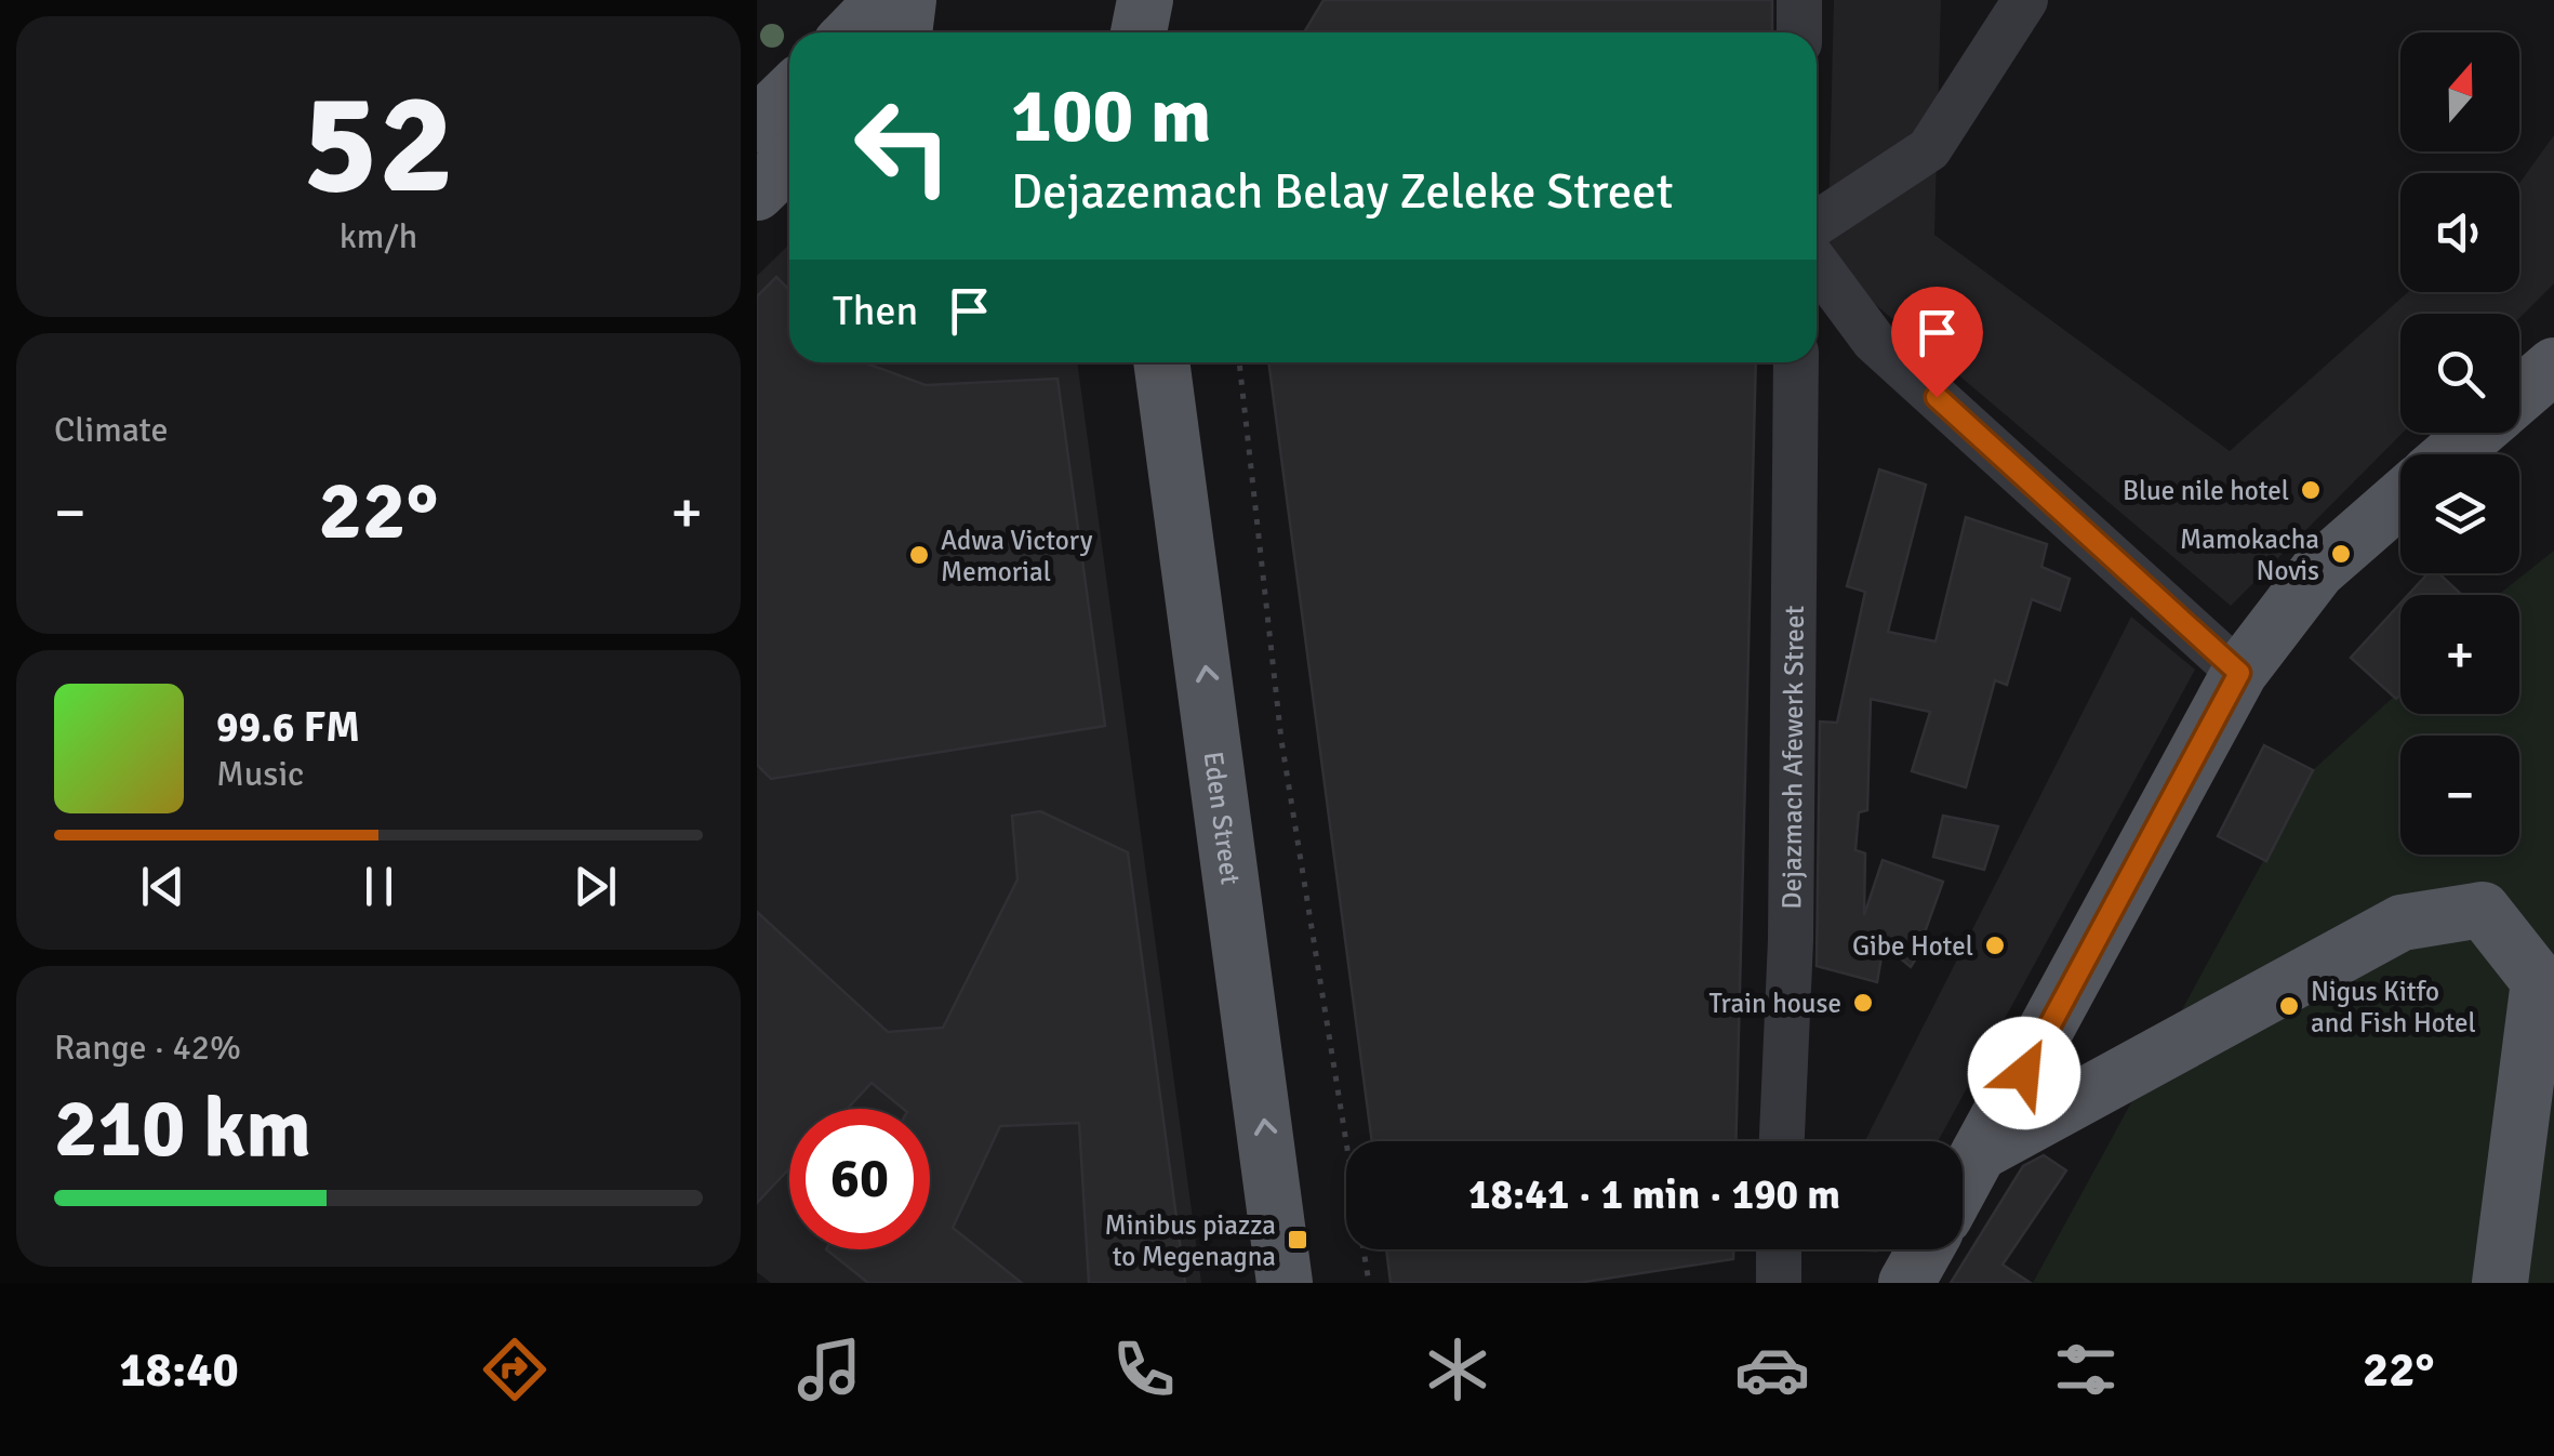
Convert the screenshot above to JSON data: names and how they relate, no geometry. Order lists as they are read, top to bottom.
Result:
{
  "streets": {
    "main road": ["Eden Street"],
    "street": ["Dejazmach Afewerk Street"]
  },
  "one_way": ["Eden Street"],
  "places": {
    "other": [
      "Blue nile hotel",
      "Mamokacha Novis",
      "Adwa Victory Memorial",
      "Gibe Hotel",
      "Train house",
      "Nigus Kitfo and Fish Hotel"
    ],
    "transit": ["Minibus piazza to Megenagna"]
  },
  "north": "top",
  "page": {
    "tile": [
      ["52", "km/h"],
      "Climate",
      ["Range · 42%", "210 km"]
    ],
    "map_buttons": ["+", "−"],
    "turn": ["100 m", "Dejazemach Belay Zeleke Street"],
    "then": "Then",
    "heat": ["−", "22°", "+"],
    "song": ["99.6 FM", "Music"],
    "limit": "60",
    "trip": "18:41 · 1 min · 190 m",
    "tabs": ["18:40", "22°"]
  }
}
